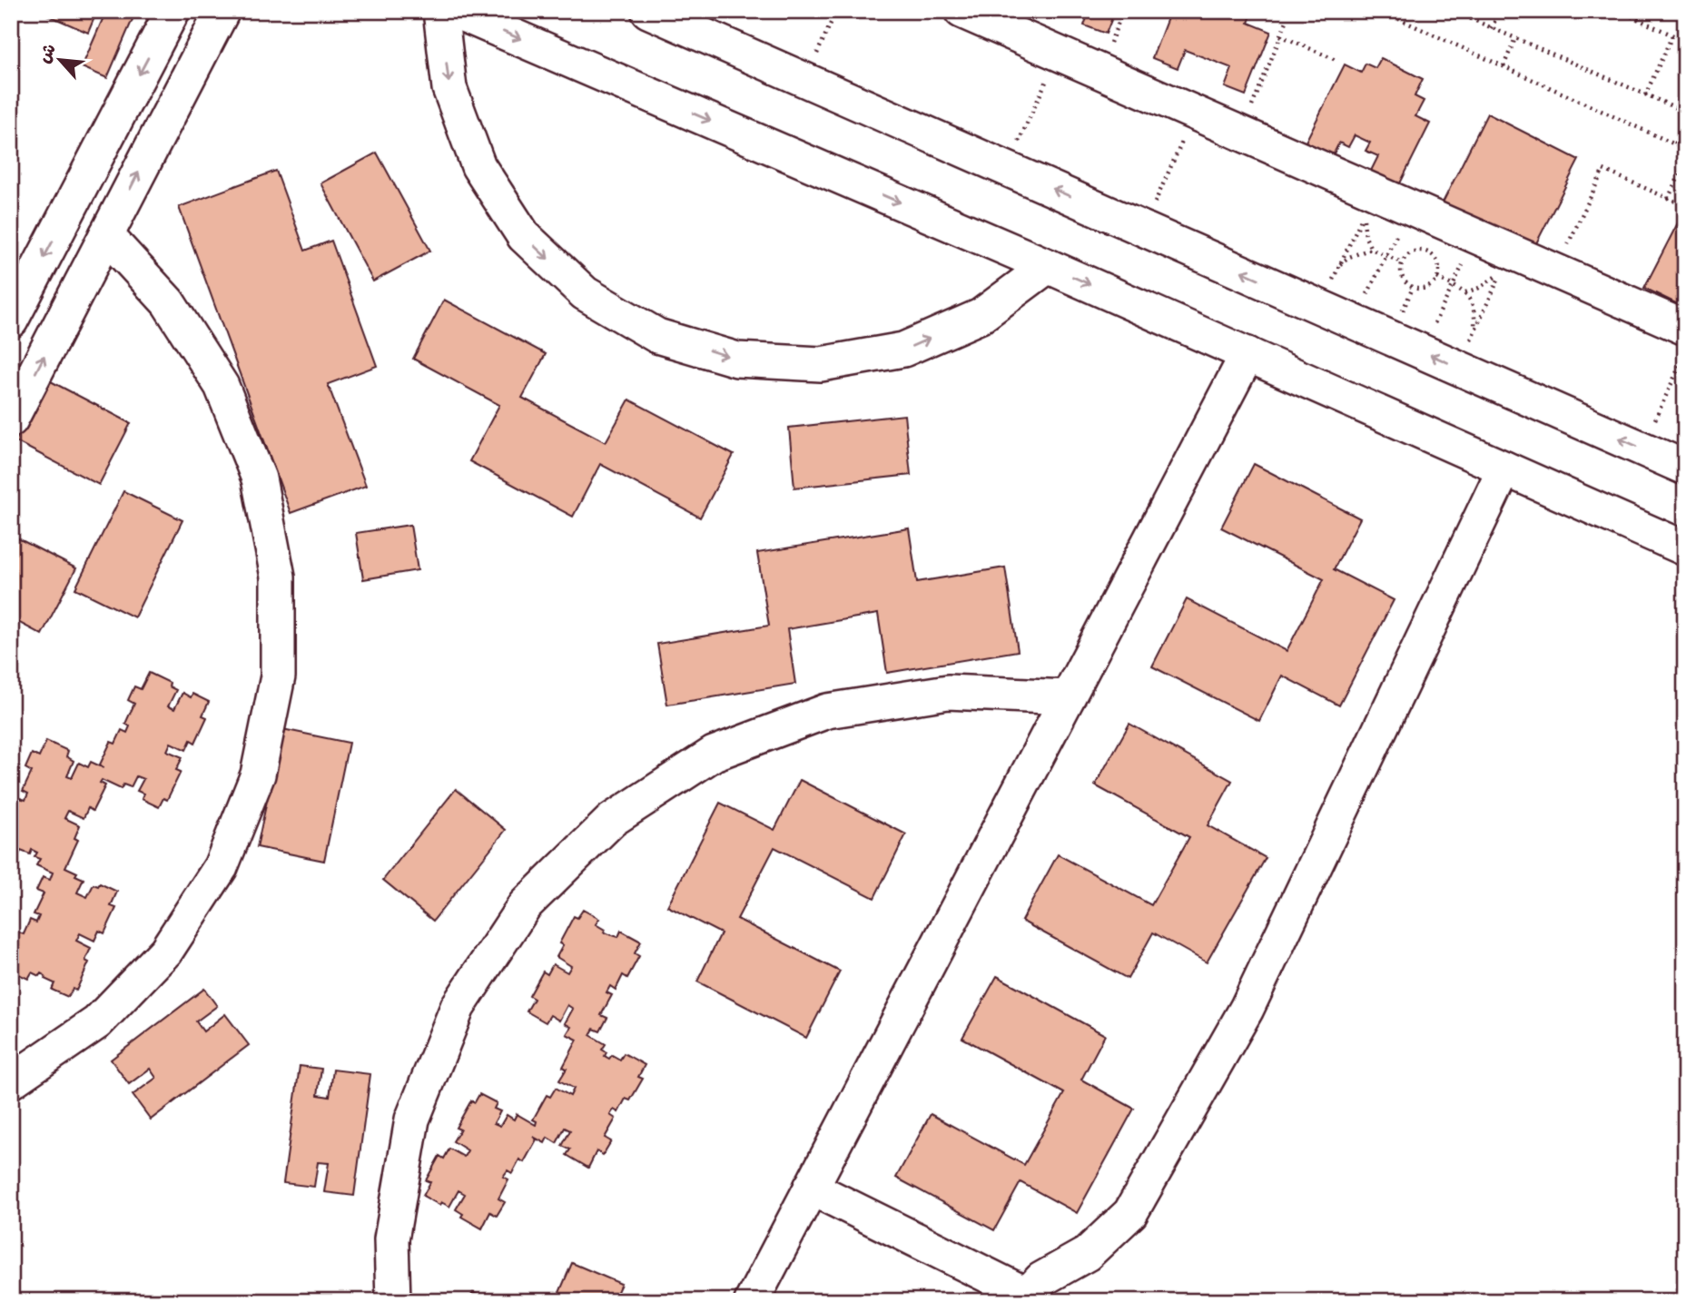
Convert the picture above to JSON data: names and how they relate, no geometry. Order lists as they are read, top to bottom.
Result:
{
  "north": "top left"
}
